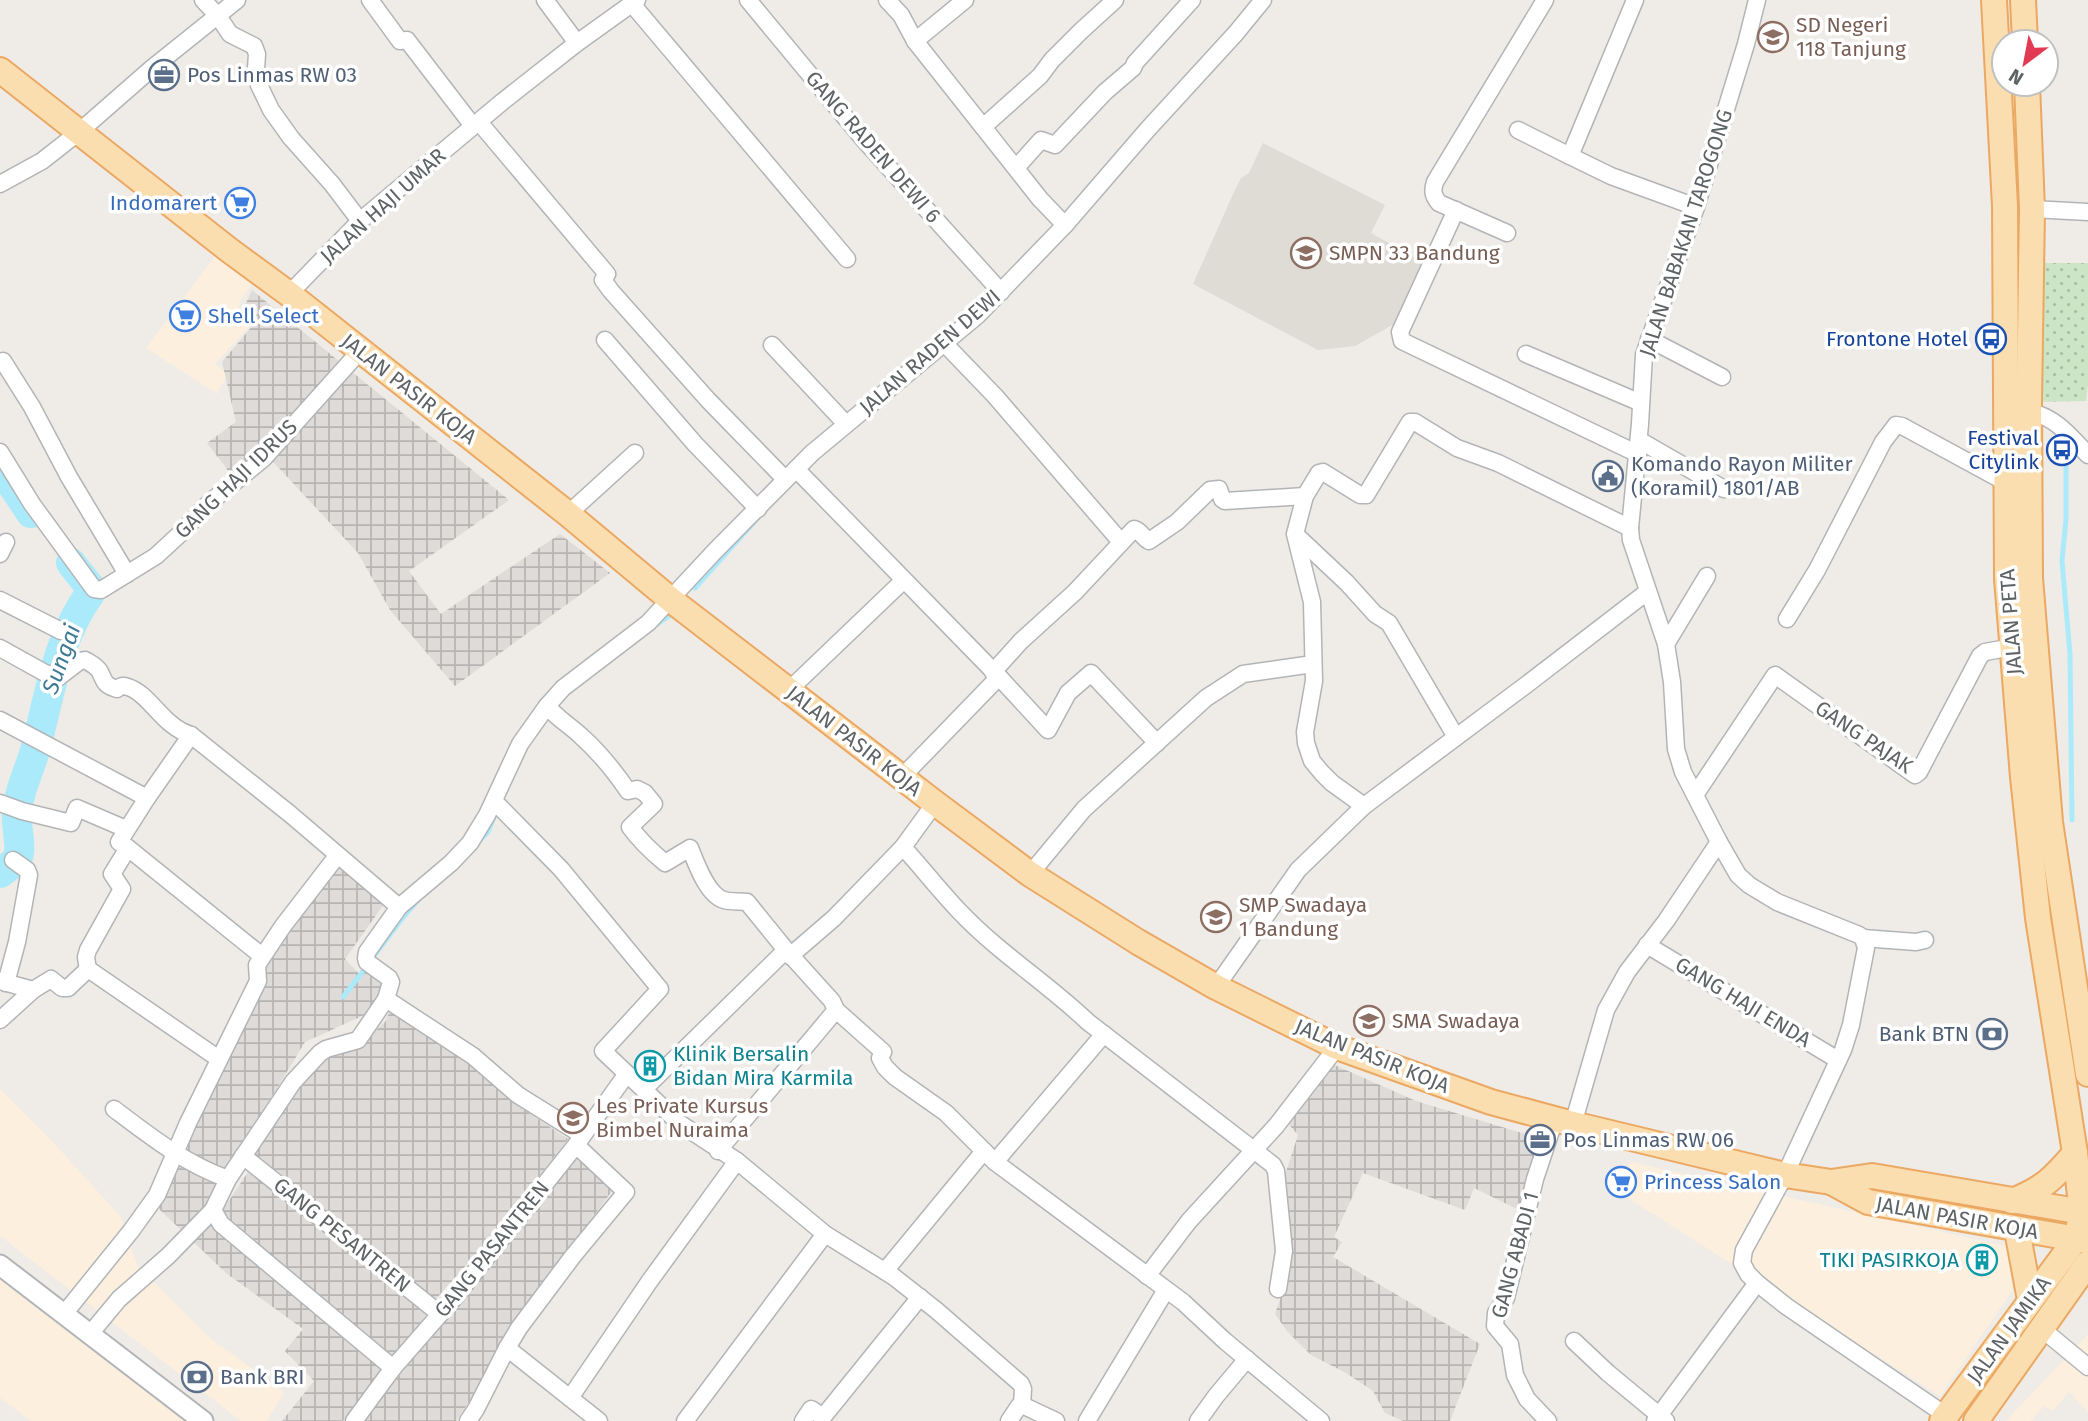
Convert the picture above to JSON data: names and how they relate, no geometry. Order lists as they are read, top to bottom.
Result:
{
  "streets": {
    "main road": ["JALAN PASIR KOJA", "JALAN PETA", "JALAN JAMIKA"],
    "street": [
      "GANG RADEN DEWI 6",
      "JALAN HAJI UMAR",
      "JALAN BABAKAN TAROGONG",
      "JALAN RADEN DEWI",
      "GANG HAJI IDRUS",
      "GANG PAJAK",
      "GANG HAJI ENDA",
      "GANG PESANTREN",
      "GANG PASANTREN",
      "GANG ABADI 1"
    ]
  },
  "crossings": [
    ["GANG RADEN DEWI 6", "JALAN RADEN DEWI"],
    ["JALAN HAJI UMAR", "JALAN PASIR KOJA"],
    ["JALAN BABAKAN TAROGONG", "GANG PAJAK"],
    ["JALAN RADEN DEWI", "JALAN PASIR KOJA"],
    ["JALAN PASIR KOJA", "GANG HAJI IDRUS"],
    ["JALAN PASIR KOJA", "JALAN PETA"],
    ["JALAN PASIR KOJA", "GANG ABADI 1"],
    ["JALAN PASIR KOJA", "JALAN JAMIKA"],
    ["JALAN PETA", "GANG PAJAK"],
    ["JALAN PETA", "JALAN JAMIKA"],
    ["GANG PESANTREN", "GANG PASANTREN"]
  ],
  "water": ["Sungai"],
  "places": {
    "school or university": [
      "SD Negeri 118 Tanjung",
      "SMPN 33 Bandung",
      "SMP Swadaya 1 Bandung",
      "SMA Swadaya",
      "Les Private Kursus Bimbel Nuraima"
    ],
    "office": ["Pos Linmas RW 03", "Pos Linmas RW 06"],
    "supermarket": ["Indomarert", "Shell Select", "Princess Salon"],
    "bus stop": ["Frontone Hotel", "Festival Citylink"],
    "public building": ["Komando Rayon Militer (Koramil) 1801/AB"],
    "bank": ["Bank BTN", "Bank BRI"],
    "building": ["Klinik Bersalin Bidan Mira Karmila", "TIKI PASIRKOJA"]
  },
  "north": "bottom left"
}
